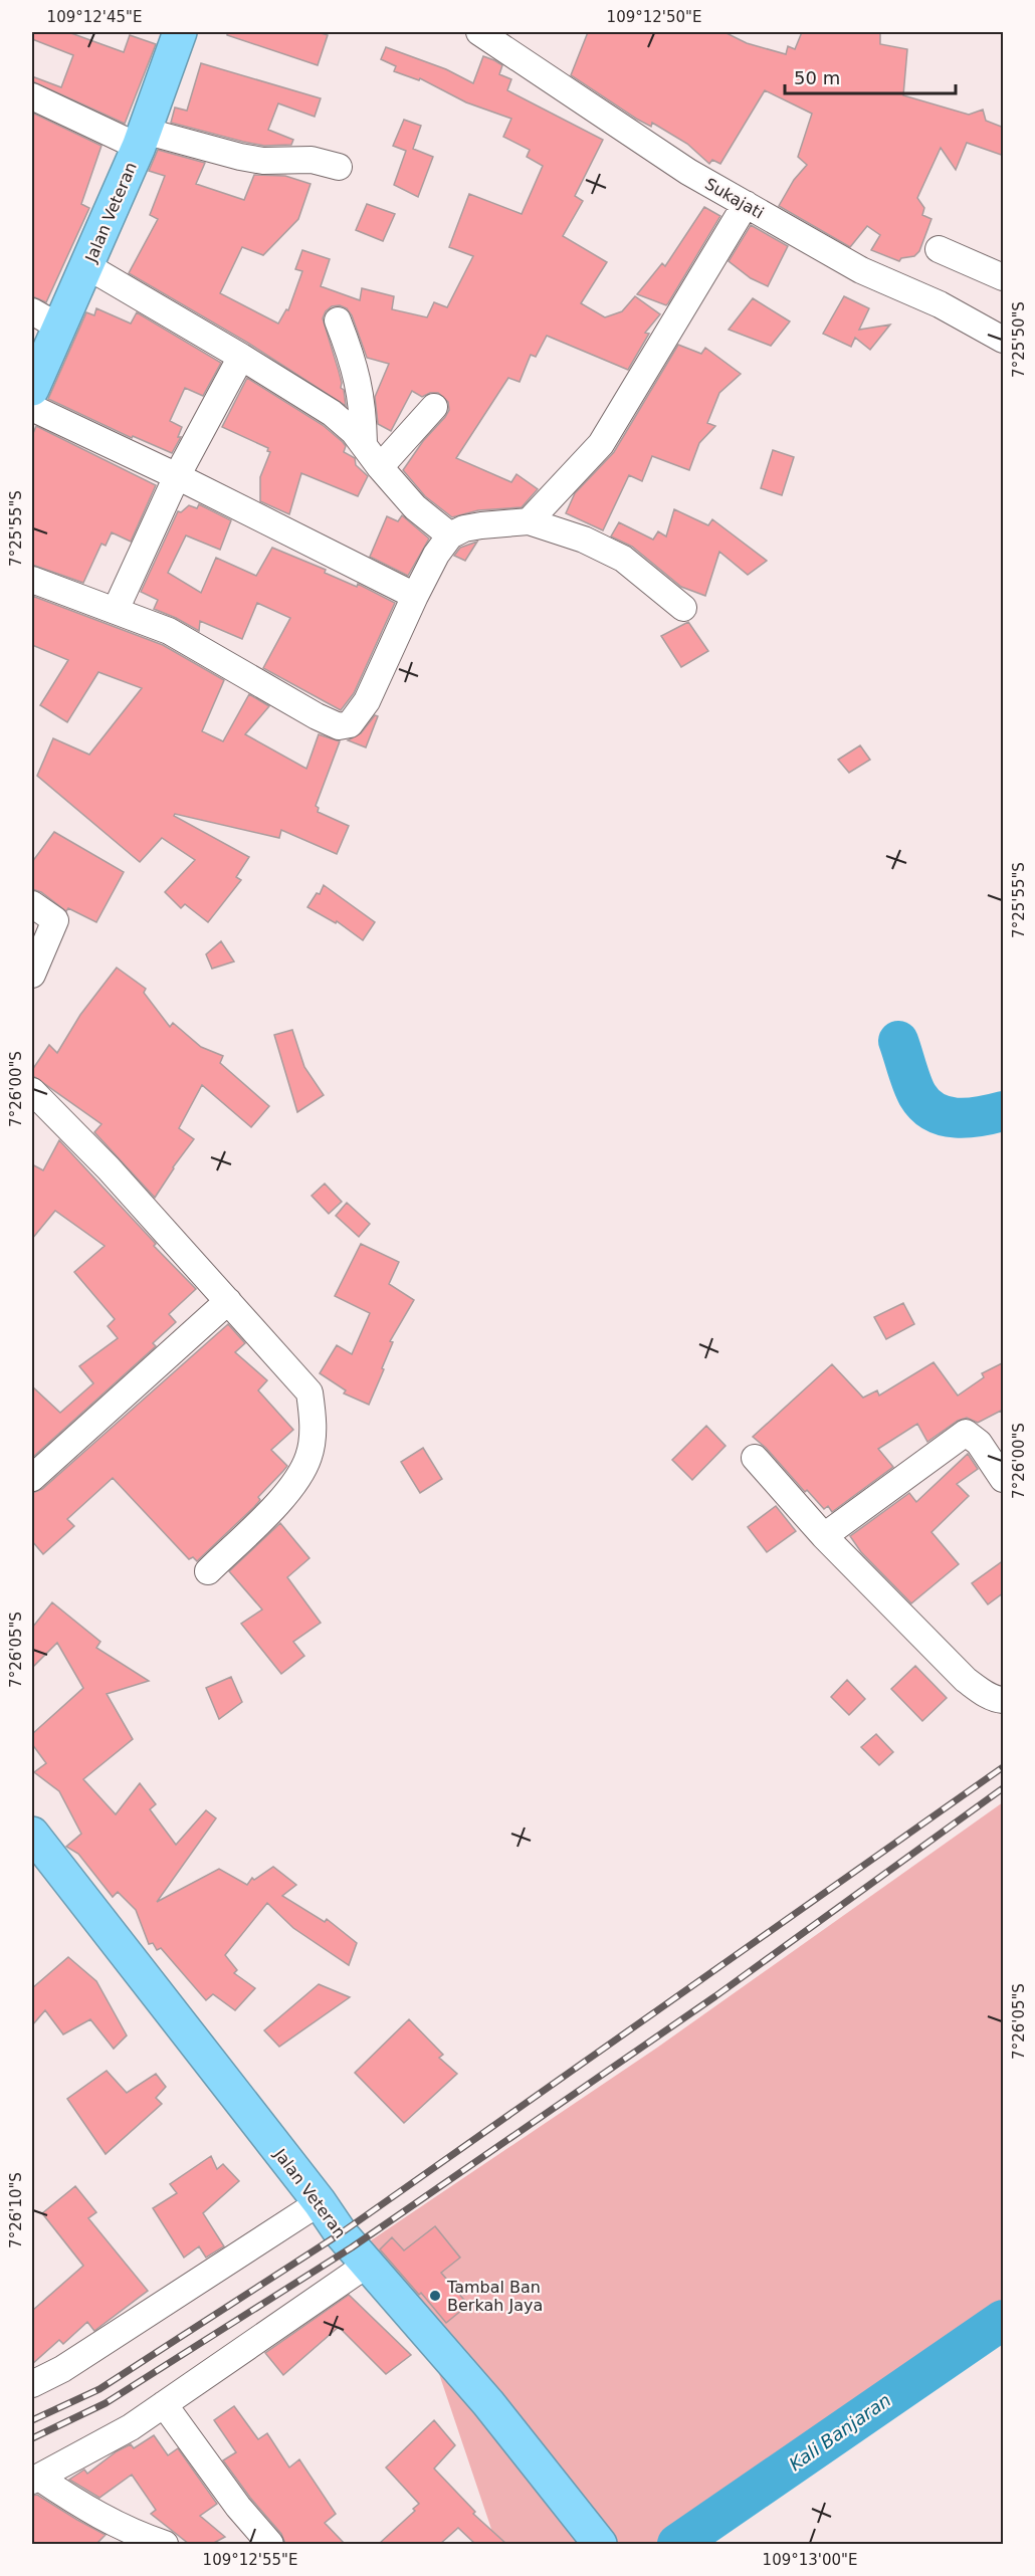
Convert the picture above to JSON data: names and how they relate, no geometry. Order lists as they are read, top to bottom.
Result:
{
  "streets": {
    "highway": ["Jalan Veteran"],
    "street": ["Sukajati"]
  },
  "water": ["Kali Banjaran"],
  "places": ["Tambal Ban Berkah Jaya"],
  "scale_bar": "50 m",
  "coordinates": [
    "109°12'45\"E",
    "109°12'50\"E",
    "7°25'50\"S",
    "7°25'55\"S",
    "7°26'00\"S",
    "7°26'05\"S",
    "7°26'10\"S",
    "109°12'55\"E",
    "109°13'00\"E"
  ]
}
